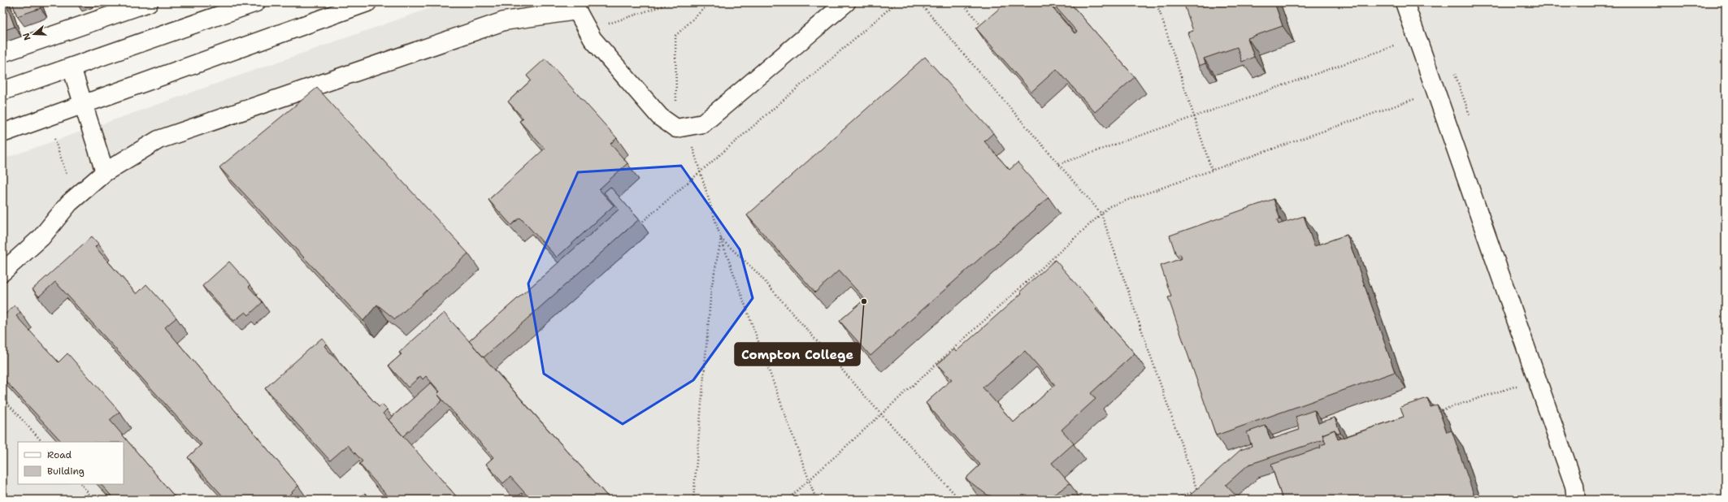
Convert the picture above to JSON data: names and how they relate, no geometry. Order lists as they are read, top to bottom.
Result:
{
  "places": ["Compton College"],
  "legend": ["Road", "Building"],
  "north": "left"
}
